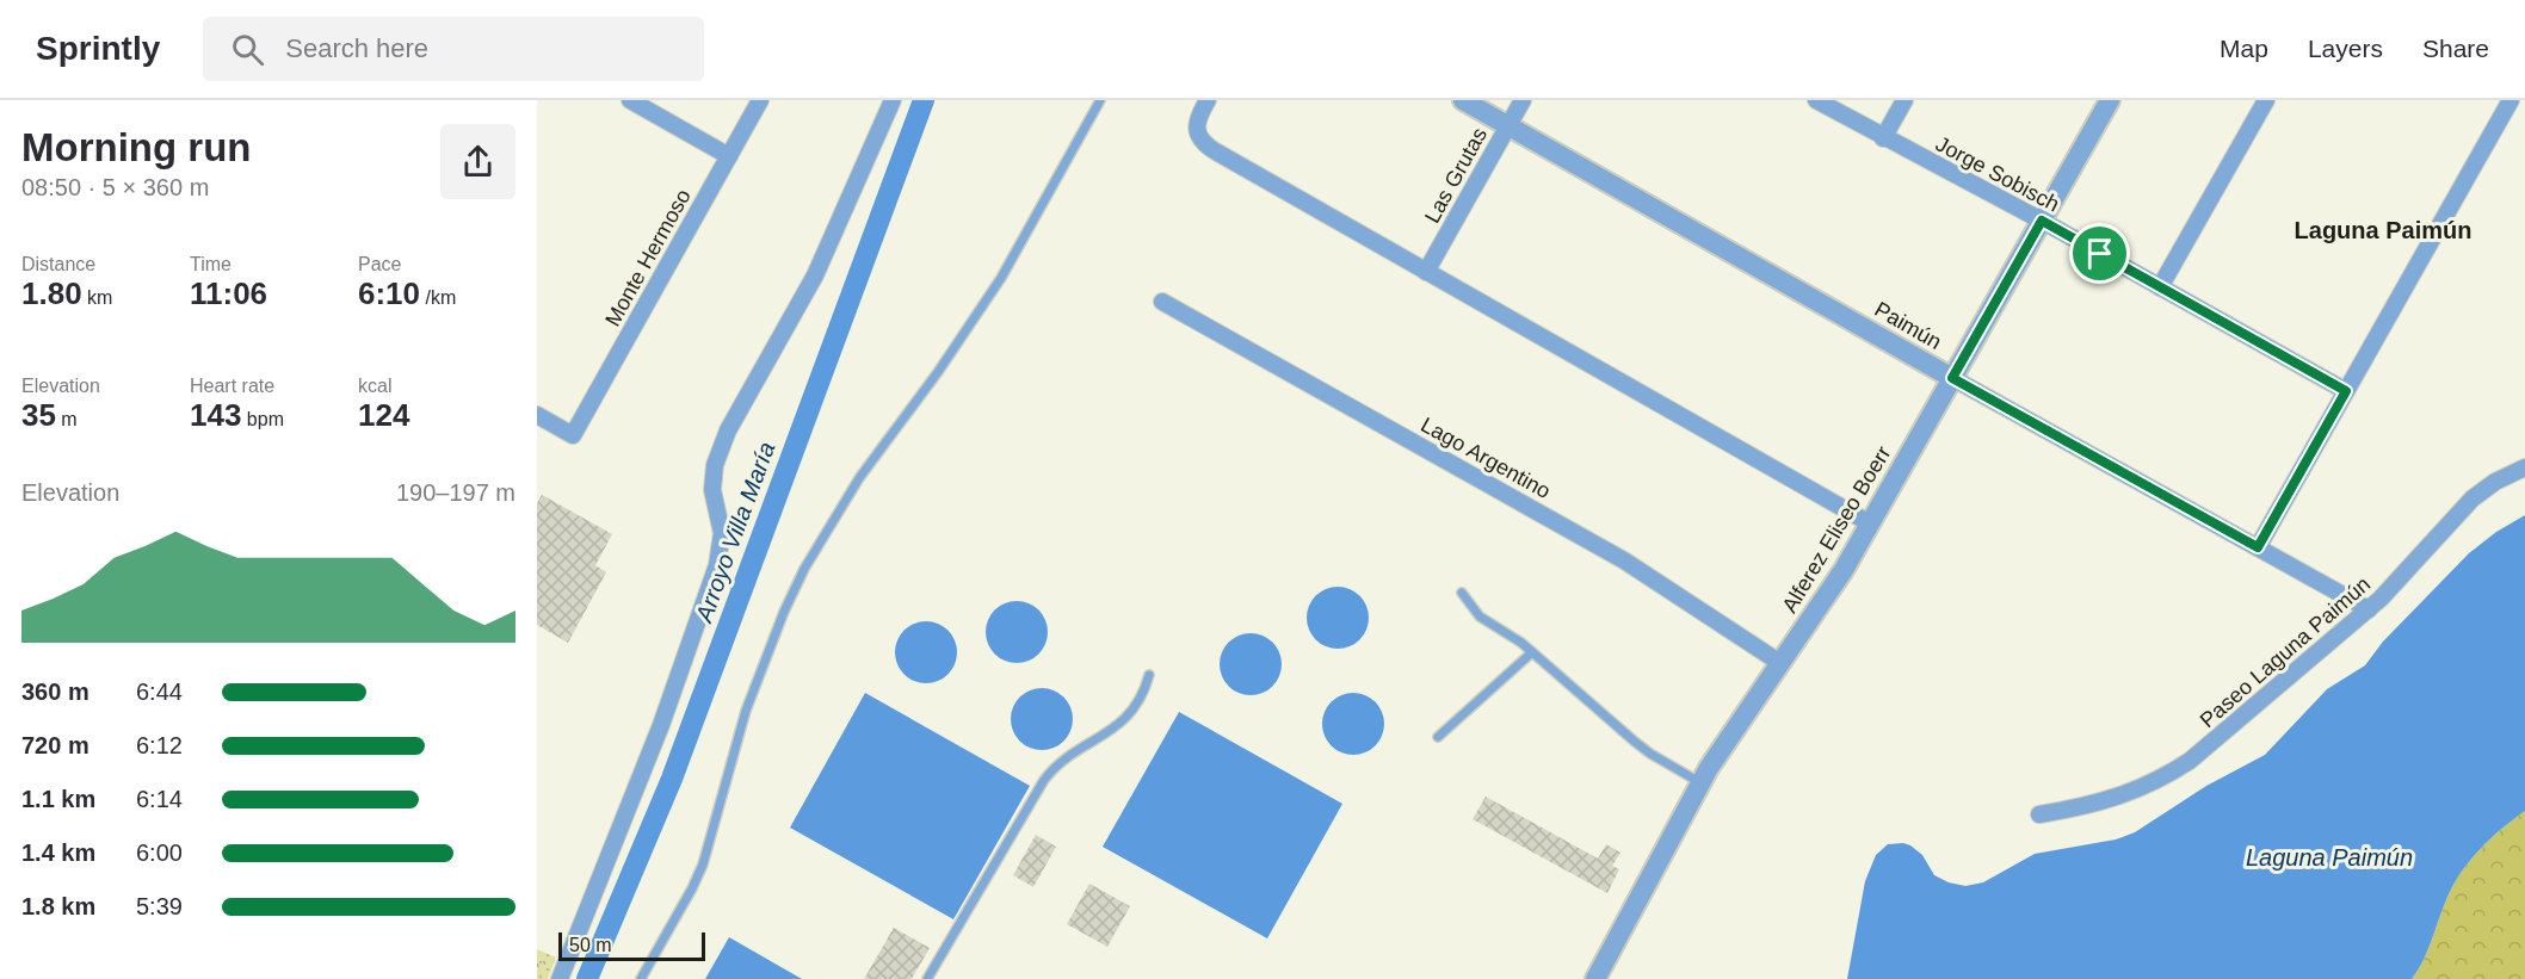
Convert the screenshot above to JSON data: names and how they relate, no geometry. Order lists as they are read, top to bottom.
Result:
{
  "streets": {
    "street": [
      "Jorge Sobisch",
      "Las Grutas",
      "Monte Hermoso",
      "Paimún",
      "Lago Argentino",
      "Alferez Eliseo Boerr",
      "Paseo Laguna Paimún"
    ]
  },
  "crossings": [
    ["Jorge Sobisch", "Alferez Eliseo Boerr"],
    ["Las Grutas", "Paimún"],
    ["Paimún", "Alferez Eliseo Boerr"],
    ["Paimún", "Paseo Laguna Paimún"],
    ["Lago Argentino", "Alferez Eliseo Boerr"]
  ],
  "districts": ["Laguna Paimún"],
  "water": ["Arroyo Villa María", "Laguna Paimún"],
  "scale_bar": "50 m",
  "page": {
    "header": "Sprintly",
    "search": "Search here",
    "nav": ["Map", "Layers", "Share"],
    "heading": ["Morning run", "08:50 · 5 × 360 m"],
    "stats": [
      ["Distance", "1.80 km"],
      ["Time", "11:06"],
      ["Pace", "6:10 /km"],
      ["Elevation", "35 m"],
      ["Heart rate", "143 bpm"],
      ["kcal", "124"]
    ],
    "chart": ["Elevation", "190–197 m"],
    "list": [
      {
        "name": "360 m",
        "note": "6:44"
      },
      {
        "name": "720 m",
        "note": "6:12"
      },
      {
        "name": "1.1 km",
        "note": "6:14"
      },
      {
        "name": "1.4 km",
        "note": "6:00"
      },
      {
        "name": "1.8 km",
        "note": "5:39"
      }
    ],
    "scale": "50 m"
  }
}
